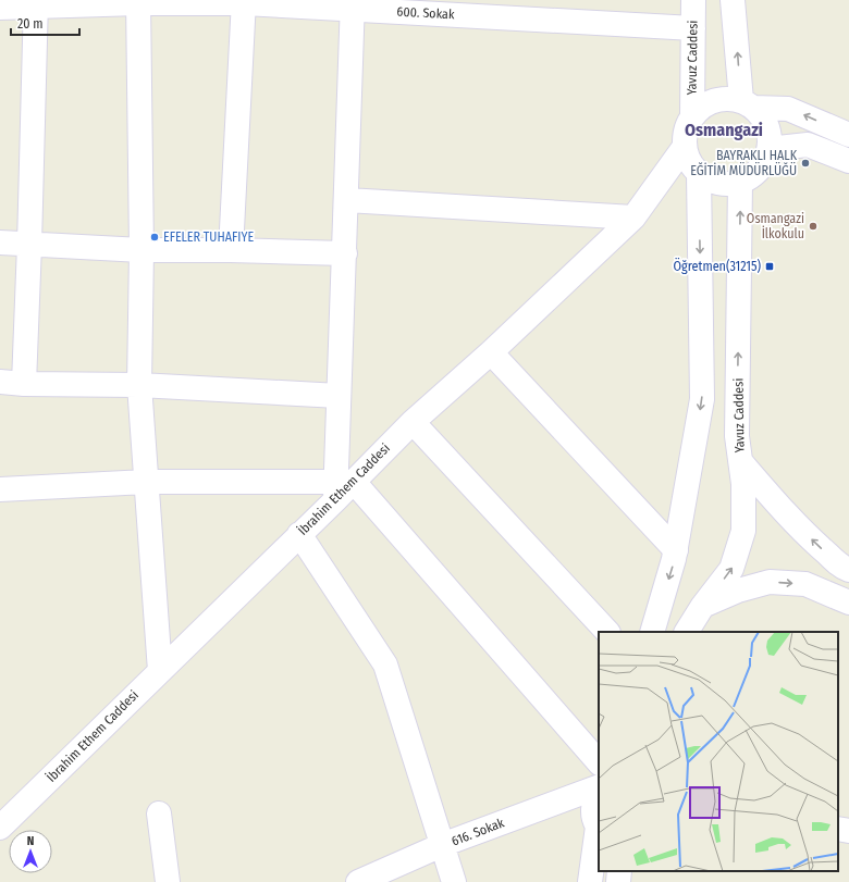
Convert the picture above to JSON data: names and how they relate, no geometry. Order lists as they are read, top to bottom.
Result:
{
  "streets": {
    "street": [
      "600. Sokak",
      "Yavuz Caddesi",
      "İbrahim Ethem Caddesi",
      "616. Sokak"
    ]
  },
  "crossings": [
    ["600. Sokak", "Yavuz Caddesi"],
    ["Yavuz Caddesi", "İbrahim Ethem Caddesi"]
  ],
  "districts": ["Osmangazi"],
  "places": {
    "other": ["BAYRAKLI HALK EĞİTİM MÜDÜRLÜĞÜ", "Osmangazi İlkokulu", "EFELER TUHAFIYE"],
    "transit": ["Öğretmen(31215)"]
  },
  "scale_bar": "20 m",
  "north": "top"
}
